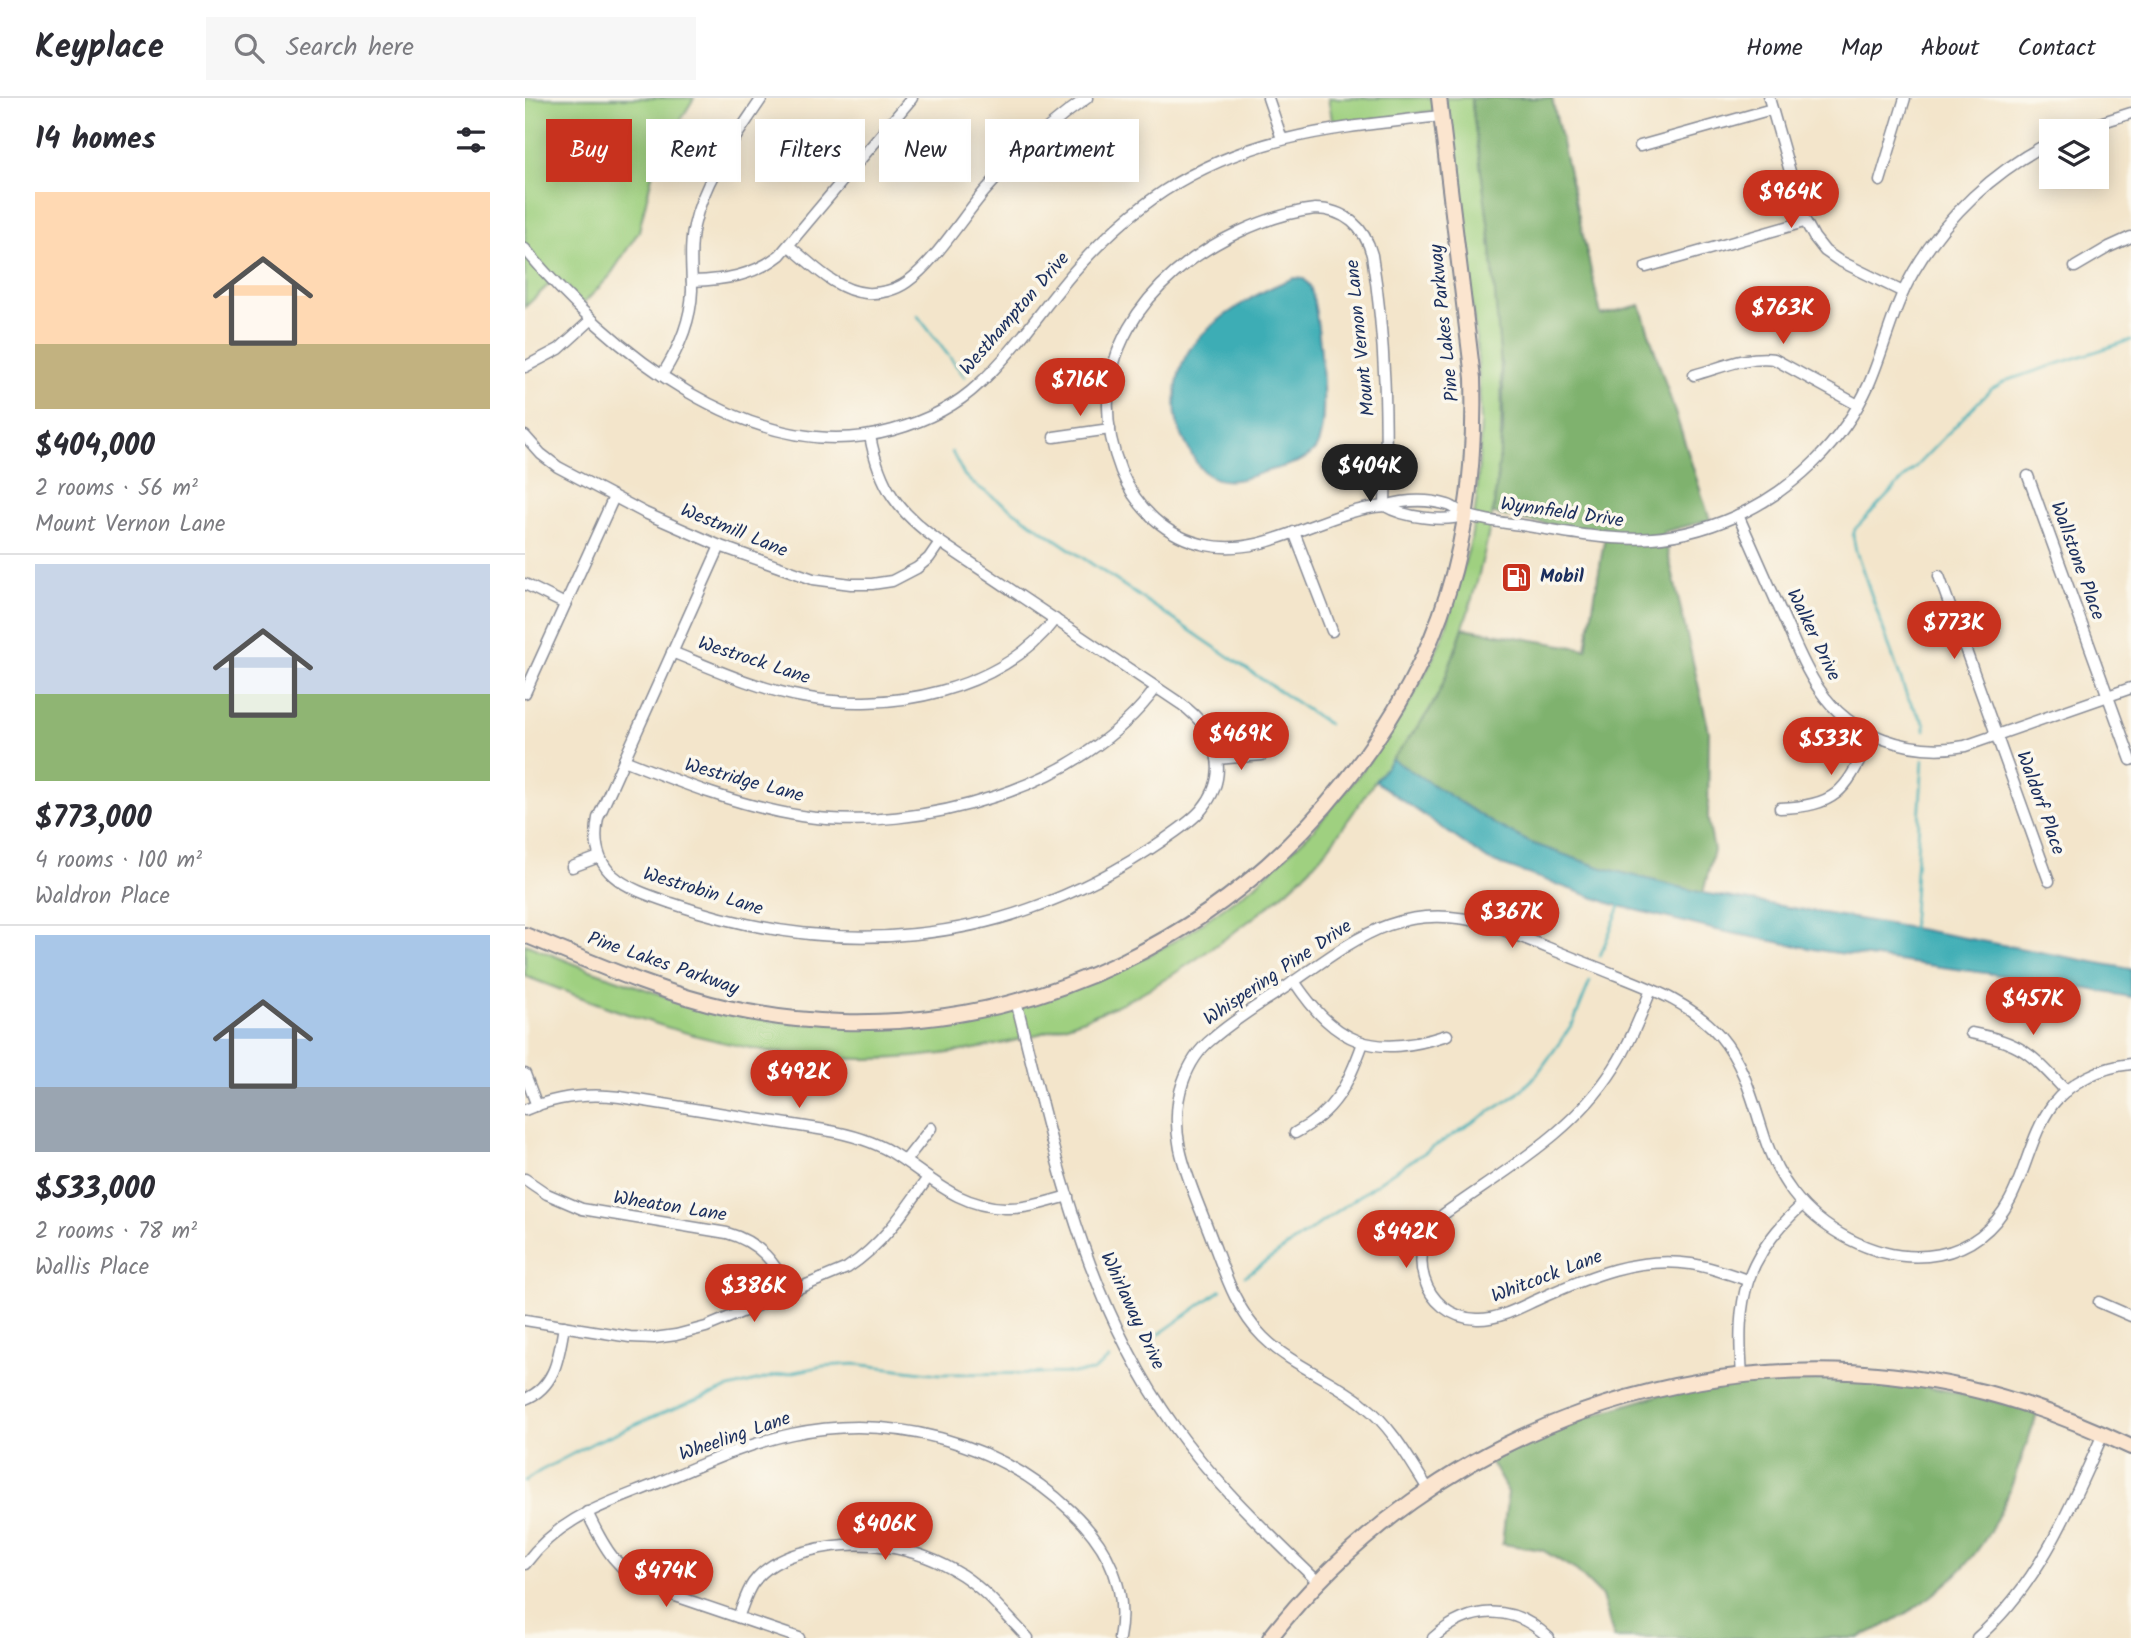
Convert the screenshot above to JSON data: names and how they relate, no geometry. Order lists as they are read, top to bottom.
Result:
{
  "streets": {
    "street": [
      "Westhampton Drive",
      "Pine Lakes Parkway",
      "Mount Vernon Lane",
      "Wynnfield Drive",
      "Westmill Lane",
      "Wallstone Place",
      "Walker Drive",
      "Westrock Lane",
      "Westridge Lane",
      "Waldorf Place",
      "Westrobin Lane",
      "Whispering Pine Drive",
      "Wheaton Lane",
      "Whitcock Lane",
      "Whirlaway Drive",
      "Wheeling Lane"
    ]
  },
  "crossings": [
    ["Westhampton Drive", "Pine Lakes Parkway"],
    ["Pine Lakes Parkway", "Mount Vernon Lane"],
    ["Pine Lakes Parkway", "Wynnfield Drive"],
    ["Pine Lakes Parkway", "Whirlaway Drive"],
    ["Mount Vernon Lane", "Wynnfield Drive"],
    ["Wynnfield Drive", "Walker Drive"],
    ["Wallstone Place", "Walker Drive"],
    ["Walker Drive", "Waldorf Place"],
    ["Whispering Pine Drive", "Whitcock Lane"]
  ],
  "places": {
    "fuel station": ["Mobil"]
  },
  "page": {
    "header": "Keyplace",
    "search": "Search here",
    "nav": [
      "Home",
      "Map",
      "About",
      "Contact"
    ],
    "heading": "14 homes",
    "chip": [
      "Buy",
      "Rent",
      "Filters",
      "New",
      "Apartment"
    ],
    "price": [
      "$964K",
      "$763K",
      "$716K",
      "$404K",
      "$773K",
      "$469K",
      "$533K",
      "$367K",
      "$457K",
      "$492K",
      "$442K",
      "$386K",
      "$406K",
      "$474K"
    ],
    "list": [
      {
        "name": "$404,000",
        "note": "2 rooms · 56 m² · Mount Vernon Lane"
      },
      {
        "name": "$773,000",
        "note": "4 rooms · 100 m² · Waldron Place"
      },
      {
        "name": "$533,000",
        "note": "2 rooms · 78 m² · Wallis Place"
      }
    ]
  }
}
